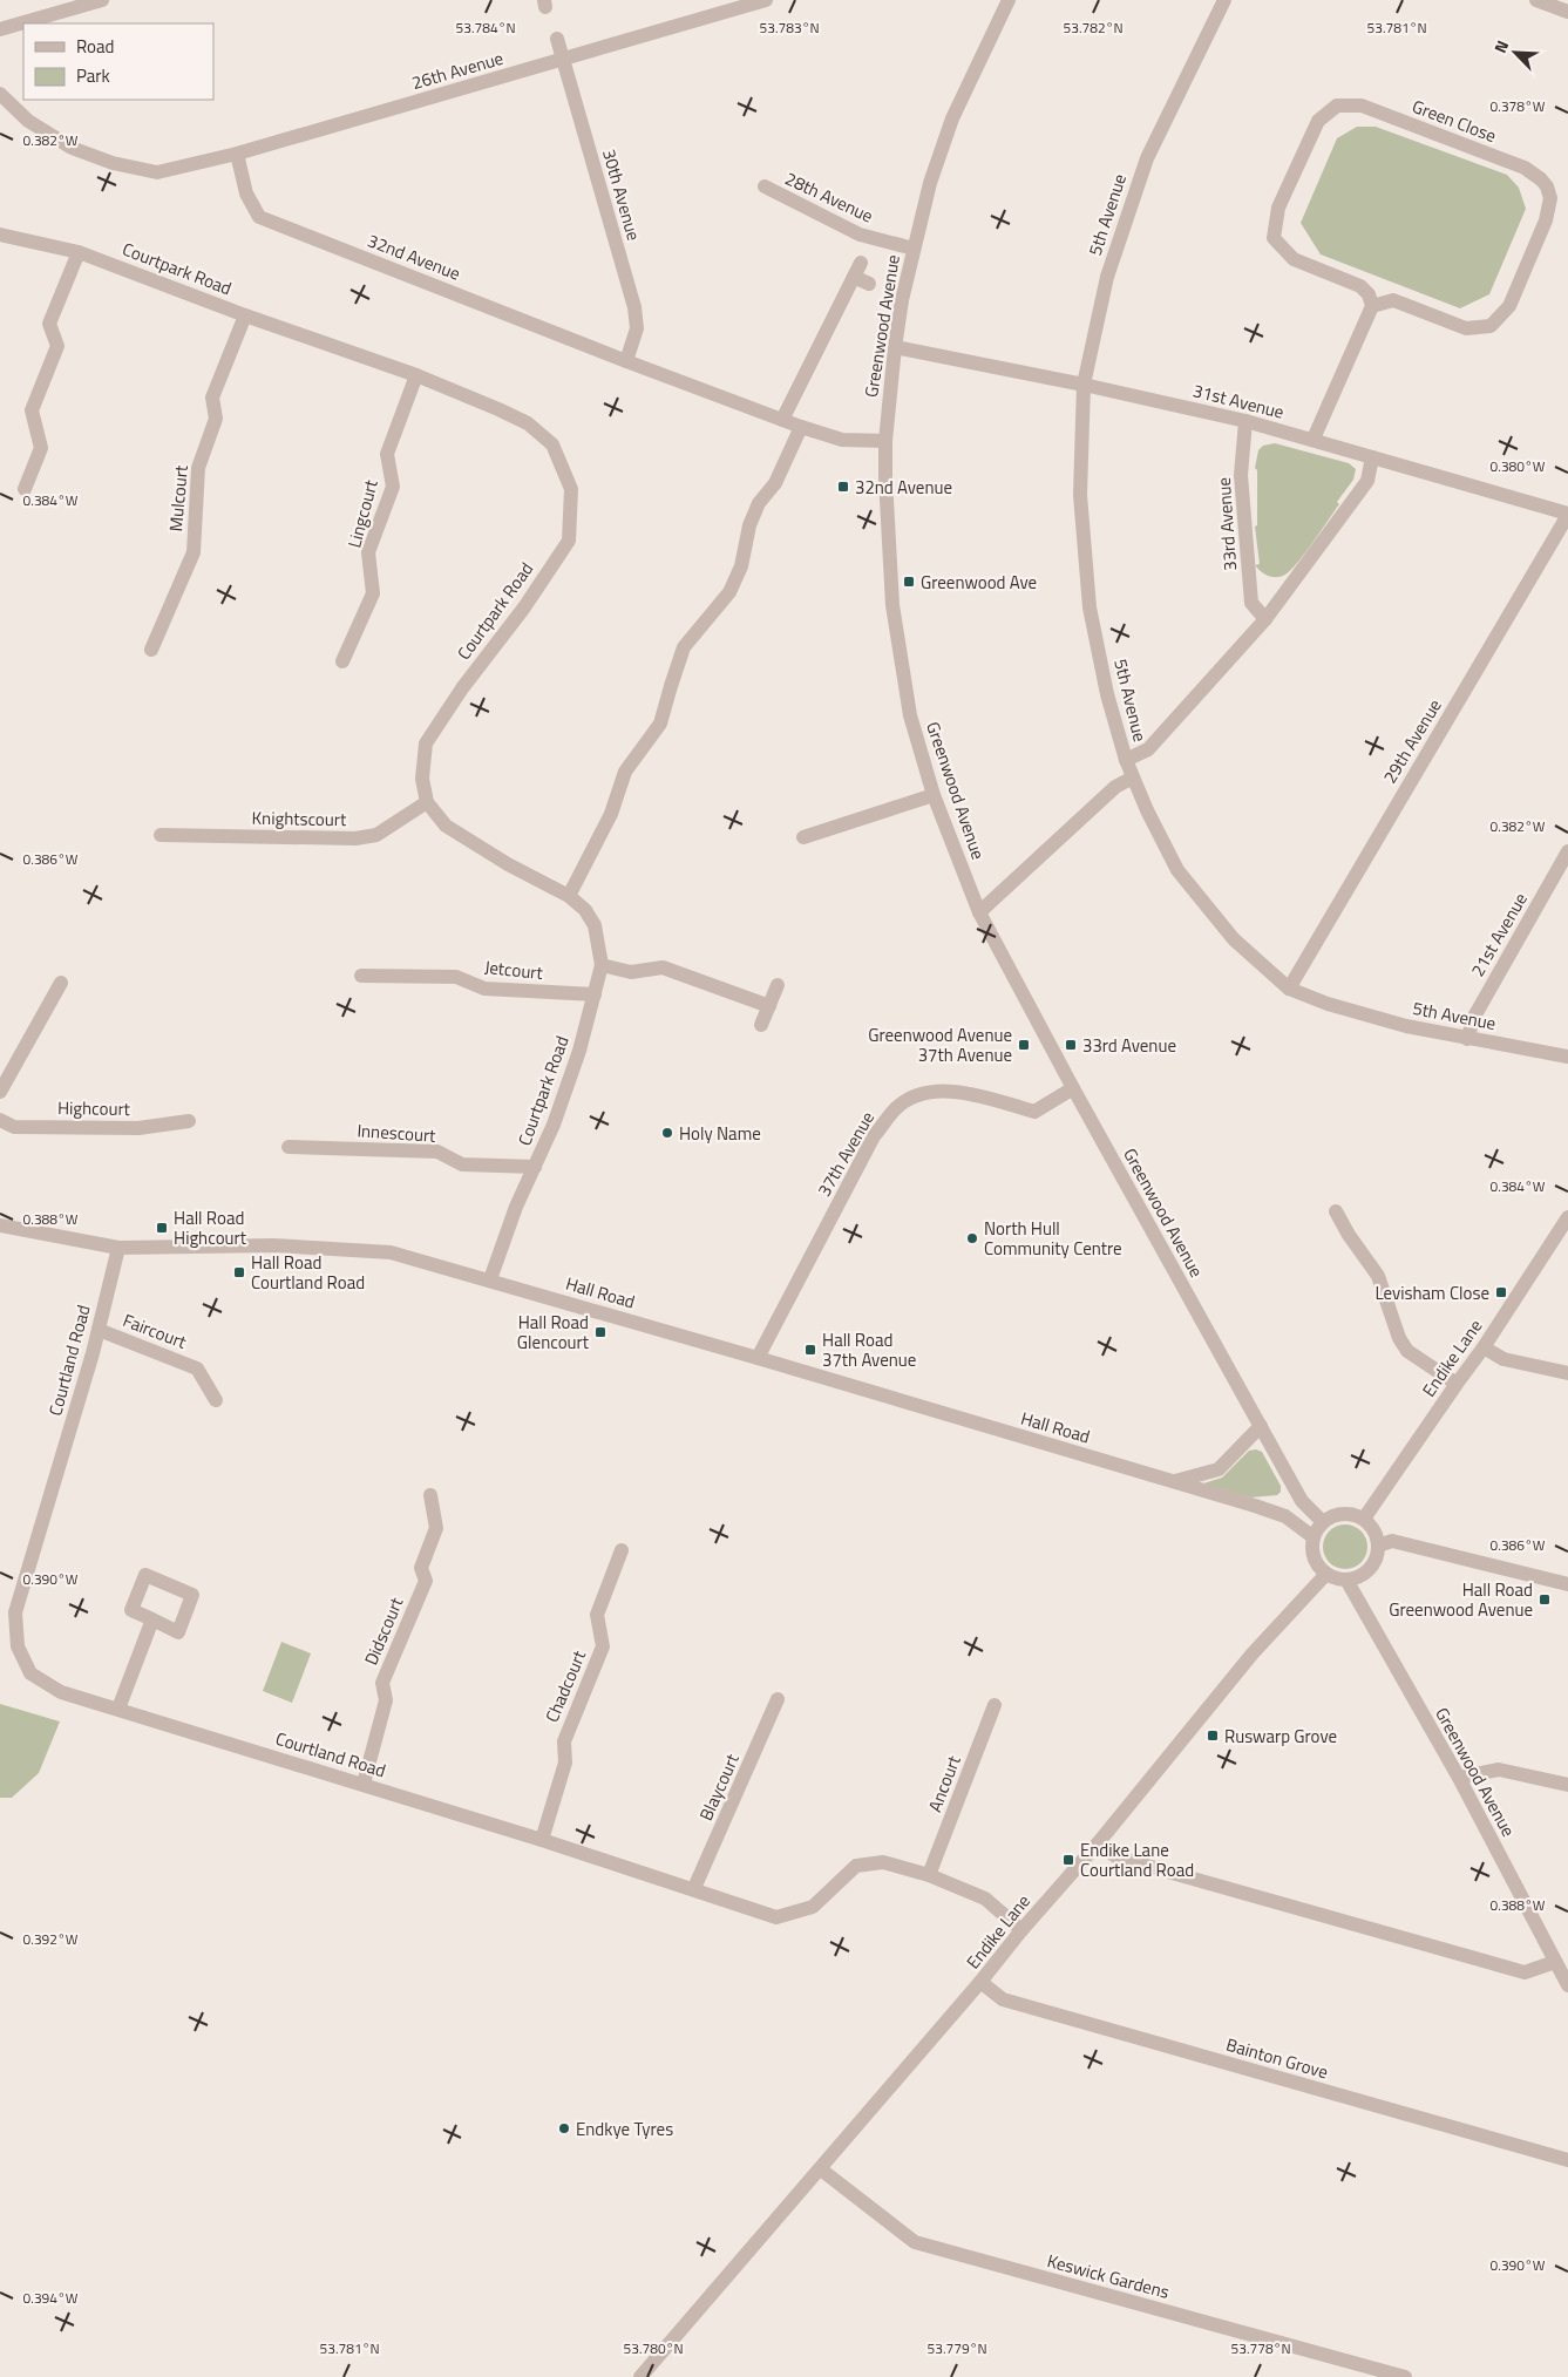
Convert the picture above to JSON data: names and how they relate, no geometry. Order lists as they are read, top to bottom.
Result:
{
  "streets": {
    "street": [
      "26th Avenue",
      "Green Close",
      "30th Avenue",
      "28th Avenue",
      "5th Avenue",
      "32nd Avenue",
      "Courtpark Road",
      "Greenwood Avenue",
      "31st Avenue",
      "Mulcourt",
      "Lingcourt",
      "33rd Avenue",
      "29th Avenue",
      "Knightscourt",
      "21st Avenue",
      "Jetcourt",
      "Highcourt",
      "Innescourt",
      "37th Avenue",
      "Hall Road",
      "Faircourt",
      "Endike Lane",
      "Courtland Road",
      "Didscourt",
      "Chadcourt",
      "Ancourt",
      "Blaycourt",
      "Bainton Grove",
      "Keswick Gardens"
    ]
  },
  "crossings": [
    ["26th Avenue", "30th Avenue"],
    ["26th Avenue", "32nd Avenue"],
    ["30th Avenue", "32nd Avenue"],
    ["28th Avenue", "Greenwood Avenue"],
    ["5th Avenue", "31st Avenue"],
    ["5th Avenue", "29th Avenue"],
    ["5th Avenue", "21st Avenue"],
    ["32nd Avenue", "Greenwood Avenue"],
    ["Courtpark Road", "Mulcourt"],
    ["Courtpark Road", "Lingcourt"],
    ["Courtpark Road", "Knightscourt"],
    ["Courtpark Road", "Jetcourt"],
    ["Courtpark Road", "Innescourt"],
    ["Courtpark Road", "Hall Road"],
    ["Greenwood Avenue", "31st Avenue"],
    ["Greenwood Avenue", "37th Avenue"],
    ["Greenwood Avenue", "Hall Road"],
    ["Greenwood Avenue", "Endike Lane"],
    ["31st Avenue", "33rd Avenue"],
    ["31st Avenue", "29th Avenue"],
    ["37th Avenue", "Hall Road"],
    ["Hall Road", "Endike Lane"],
    ["Hall Road", "Courtland Road"],
    ["Faircourt", "Courtland Road"],
    ["Endike Lane", "Courtland Road"],
    ["Endike Lane", "Bainton Grove"],
    ["Endike Lane", "Keswick Gardens"],
    ["Courtland Road", "Didscourt"],
    ["Courtland Road", "Chadcourt"],
    ["Courtland Road", "Ancourt"],
    ["Courtland Road", "Blaycourt"]
  ],
  "places": {
    "transit": [
      "32nd Avenue",
      "Greenwood Ave",
      "Greenwood Avenue 37th Avenue",
      "33rd Avenue",
      "Hall Road Highcourt",
      "Hall Road Courtland Road",
      "Levisham Close",
      "Hall Road Glencourt",
      "Hall Road 37th Avenue",
      "Hall Road Greenwood Avenue",
      "Ruswarp Grove",
      "Endike Lane Courtland Road"
    ],
    "other": ["Holy Name", "North Hull Community Centre", "Endkye Tyres"]
  },
  "legend": ["Road", "Park"],
  "north": "top left",
  "coordinates": [
    "53.784°N",
    "53.783°N",
    "53.782°N",
    "53.781°N",
    "0.378°W",
    "0.382°W",
    "0.380°W",
    "0.384°W",
    "0.386°W",
    "0.388°W",
    "0.390°W",
    "0.392°W",
    "0.394°W",
    "53.780°N",
    "53.779°N",
    "53.778°N"
  ]
}
